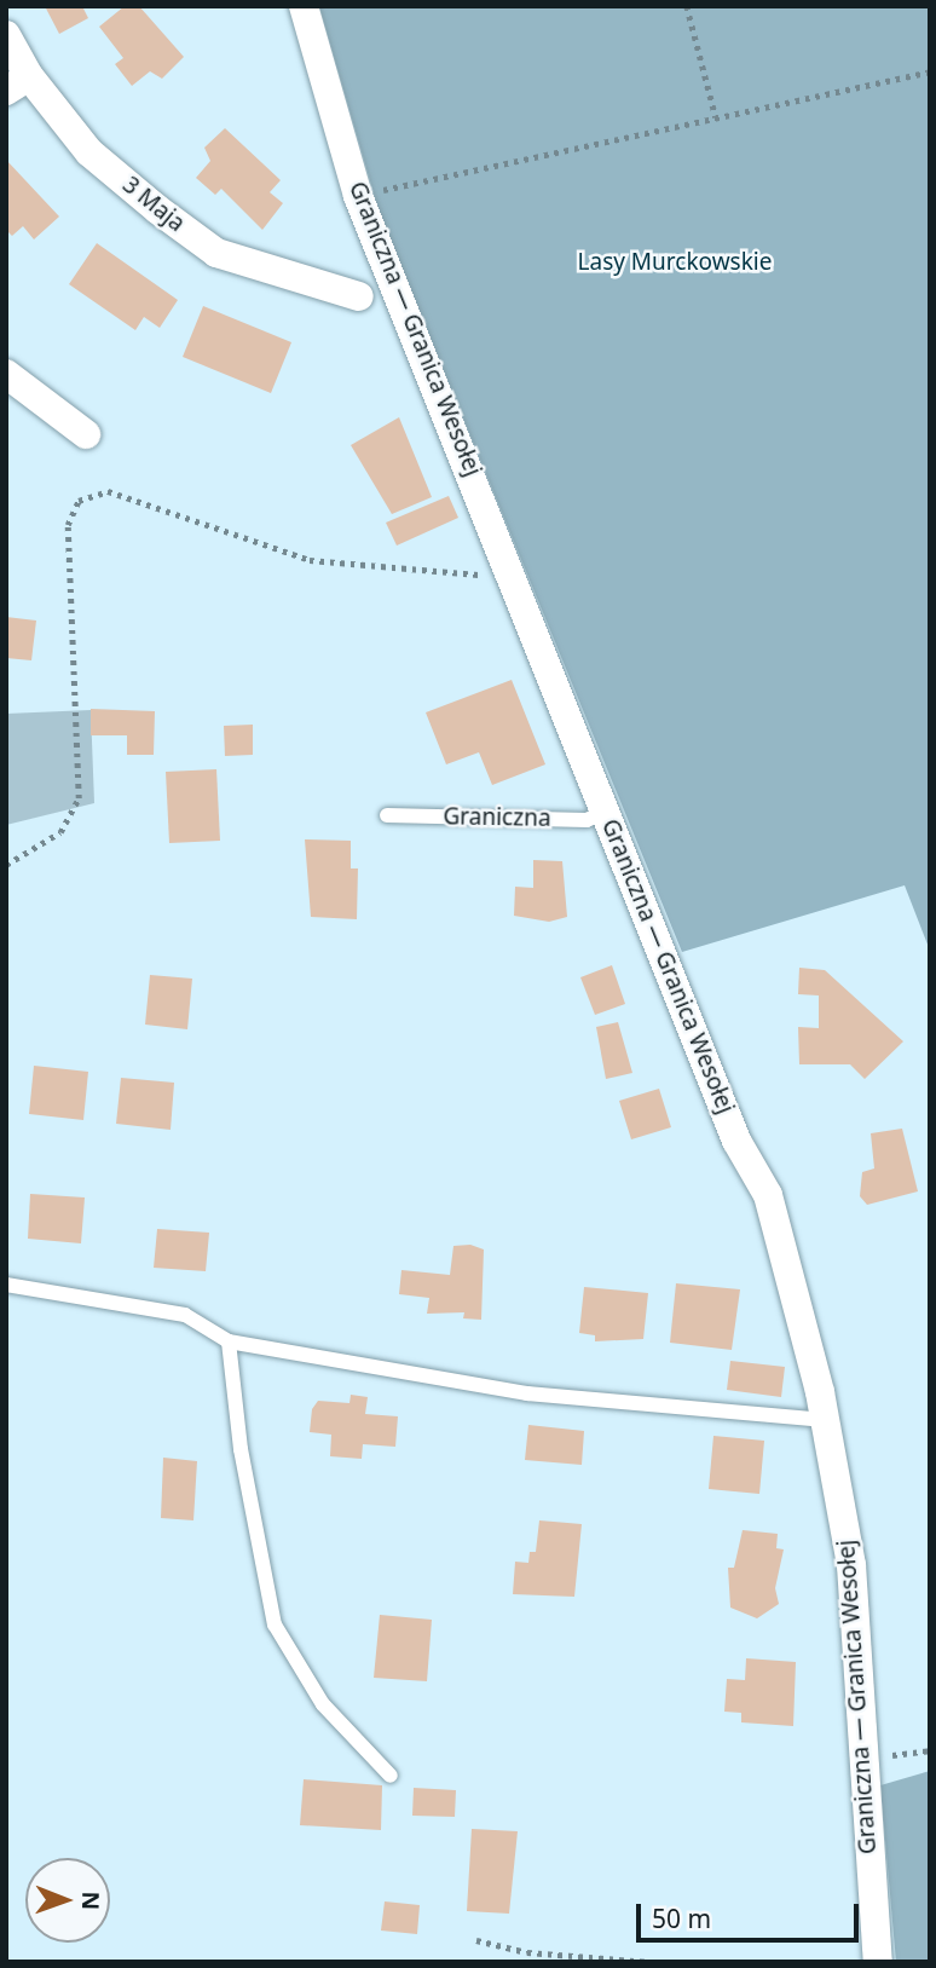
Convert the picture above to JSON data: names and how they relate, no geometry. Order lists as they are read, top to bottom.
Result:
{
  "streets": {
    "street": ["3 Maja", "Graniczna — Granica Wesołej"],
    "lane": ["Graniczna"]
  },
  "crossings": [
    ["Graniczna — Granica Wesołej", "Graniczna"]
  ],
  "parks": ["Lasy Murckowskie"],
  "scale_bar": "50 m",
  "north": "right"
}
